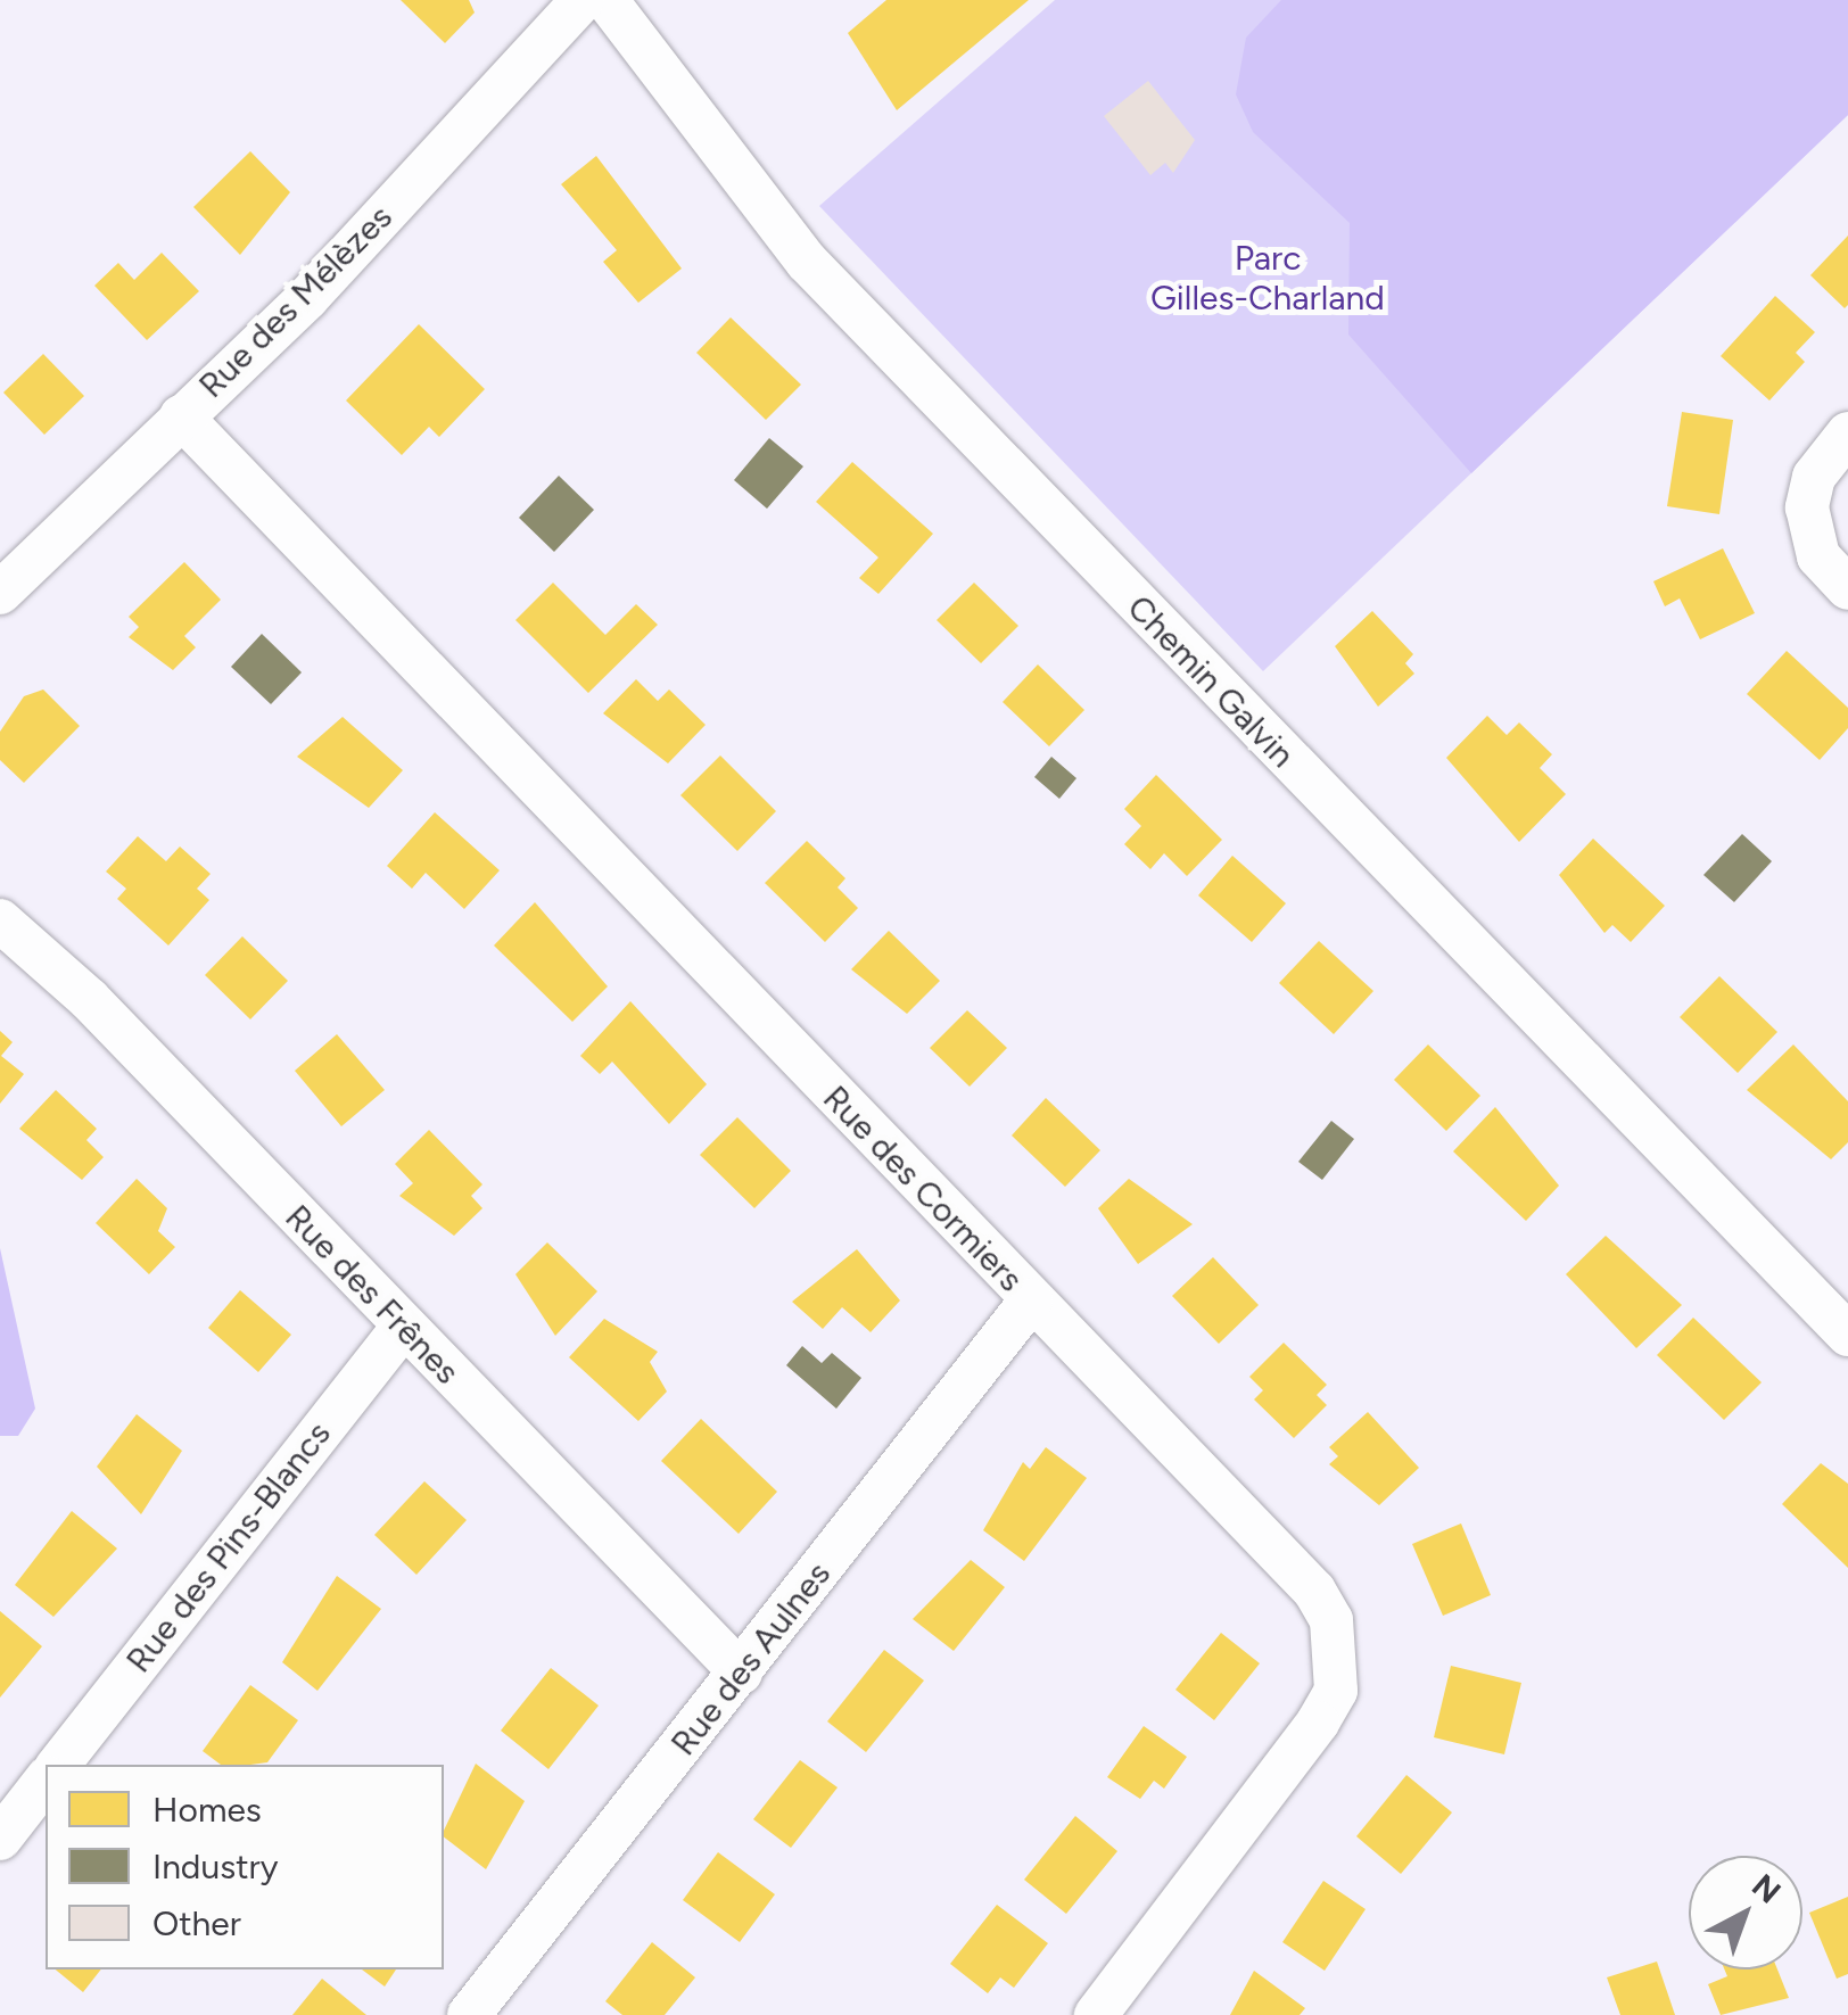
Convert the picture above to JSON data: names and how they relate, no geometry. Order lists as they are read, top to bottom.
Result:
{
  "streets": {
    "street": [
      "Rue des Mélèzes",
      "Chemin Galvin",
      "Rue des Cormiers",
      "Rue des Frênes",
      "Rue des Pins-Blancs",
      "Rue des Aulnes"
    ]
  },
  "crossings": [
    ["Rue des Mélèzes", "Rue des Cormiers"],
    ["Rue des Cormiers", "Rue des Aulnes"],
    ["Rue des Frênes", "Rue des Pins-Blancs"],
    ["Rue des Frênes", "Rue des Aulnes"]
  ],
  "parks": ["Parc Gilles-Charland"],
  "legend": ["Homes", "Industry", "Other"],
  "north": "top right"
}
